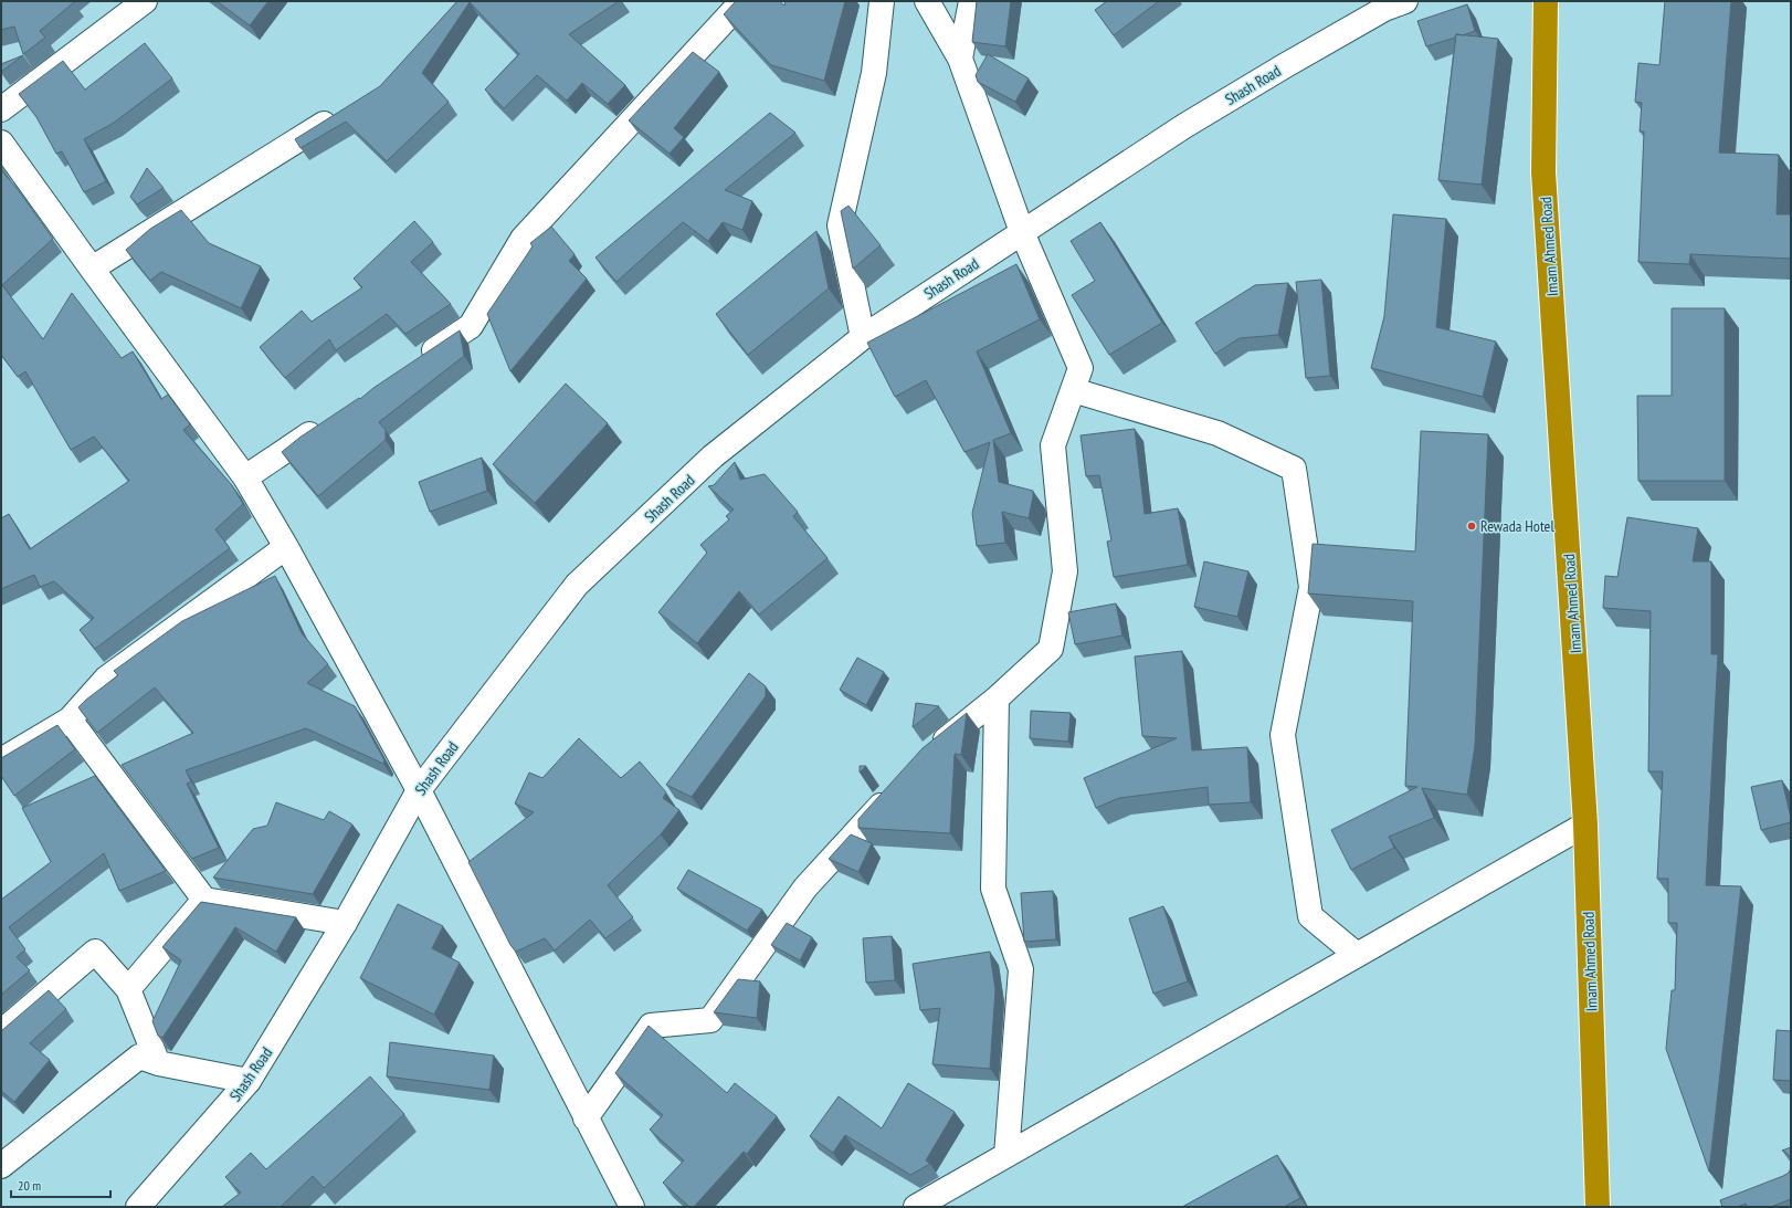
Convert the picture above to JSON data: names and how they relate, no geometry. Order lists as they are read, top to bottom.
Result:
{
  "streets": {
    "highway": ["Imam Ahmed Road"],
    "street": ["Shash Road"]
  },
  "places": ["Rewada Hotel"],
  "scale_bar": "20 m"
}
